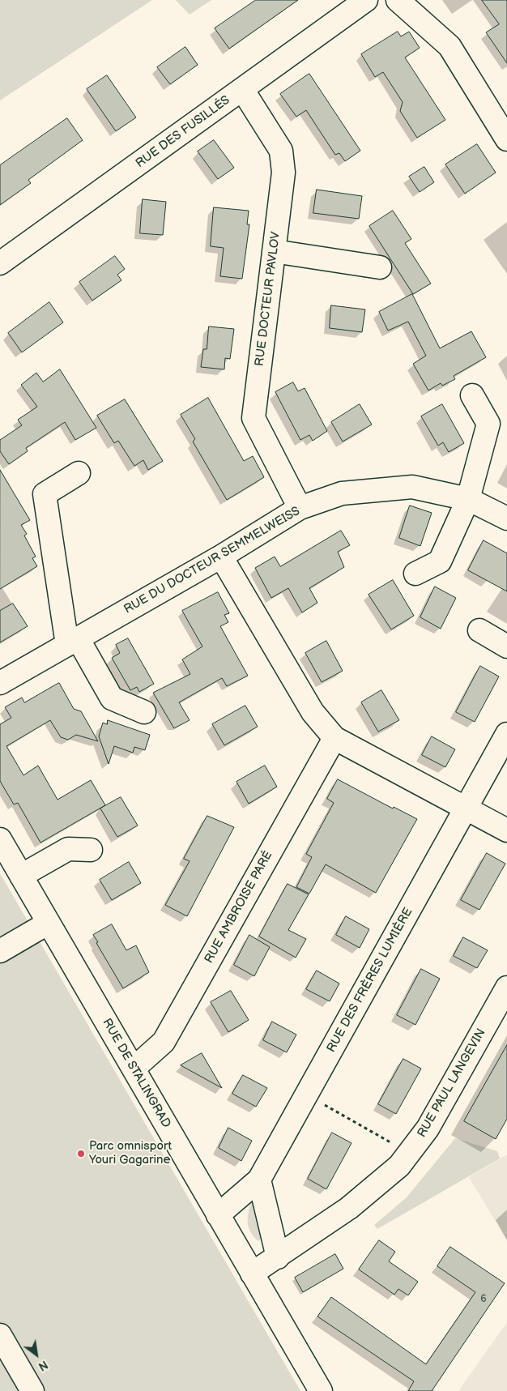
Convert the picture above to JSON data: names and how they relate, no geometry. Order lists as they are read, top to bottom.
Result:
{
  "streets": {
    "street": [
      "RUE DES FUSILLÉS",
      "RUE DOCTEUR PAVLOV",
      "RUE DU DOCTEUR SEMMELWEISS",
      "RUE AMBROISE PARÉ",
      "RUE DES FRÈRES LUMIÈRE",
      "RUE DE STALINGRAD",
      "RUE PAUL LANGEVIN"
    ]
  },
  "crossings": [
    ["RUE DES FUSILLÉS", "RUE DOCTEUR PAVLOV"],
    ["RUE DOCTEUR PAVLOV", "RUE DU DOCTEUR SEMMELWEISS"],
    ["RUE AMBROISE PARÉ", "RUE DE STALINGRAD"],
    ["RUE DES FRÈRES LUMIÈRE", "RUE DE STALINGRAD"],
    ["RUE DE STALINGRAD", "RUE PAUL LANGEVIN"]
  ],
  "places": ["Parc omnisport Youri Gagarine"],
  "house_numbers": ["6"],
  "north": "bottom right"
}
